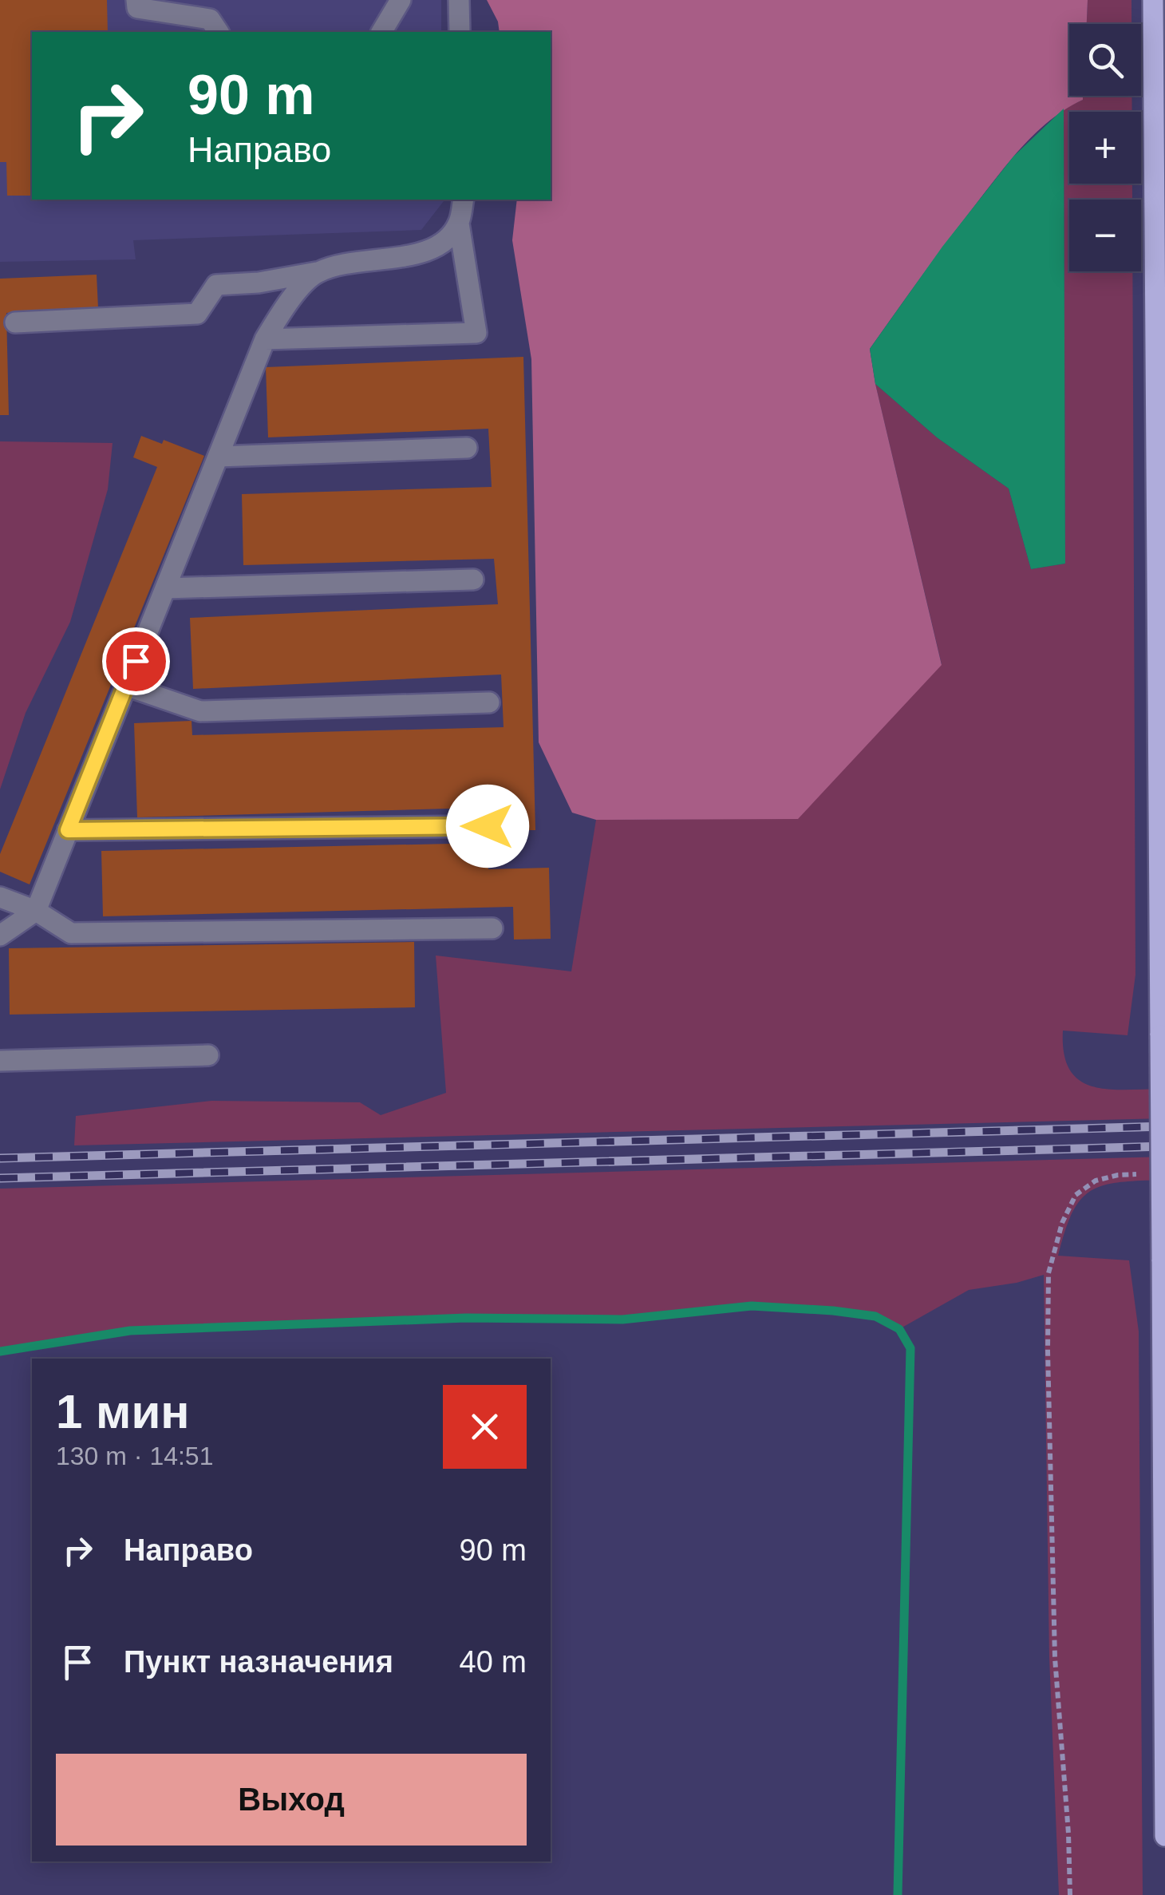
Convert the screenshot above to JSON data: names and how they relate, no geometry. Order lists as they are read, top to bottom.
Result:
{
  "page": {
    "map_buttons": ["+", "−"],
    "turn": ["90 m", "Направо"],
    "heading": ["1 мин", "130 m · 14:51"],
    "list": [
      {
        "name": "Направо",
        "value": "90 m"
      },
      {
        "name": "Пункт назначения",
        "value": "40 m"
      }
    ],
    "buttons": "Выход"
  }
}
